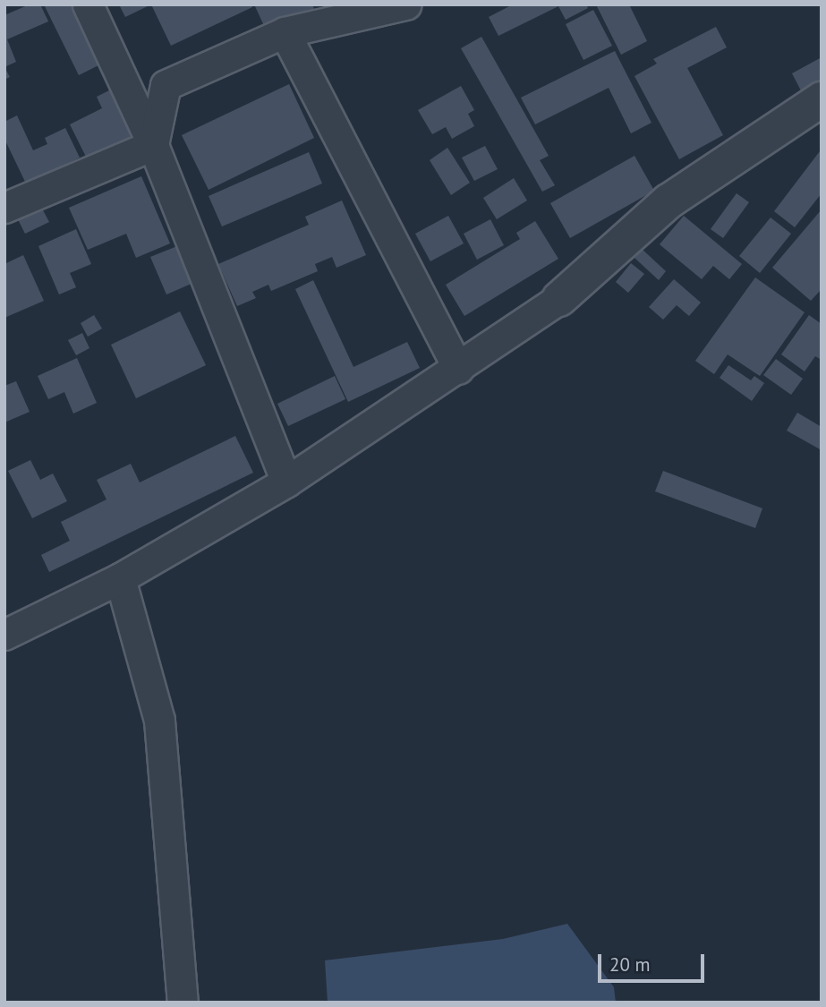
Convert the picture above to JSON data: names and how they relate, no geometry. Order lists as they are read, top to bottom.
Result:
{
  "scale_bar": "20 m"
}
